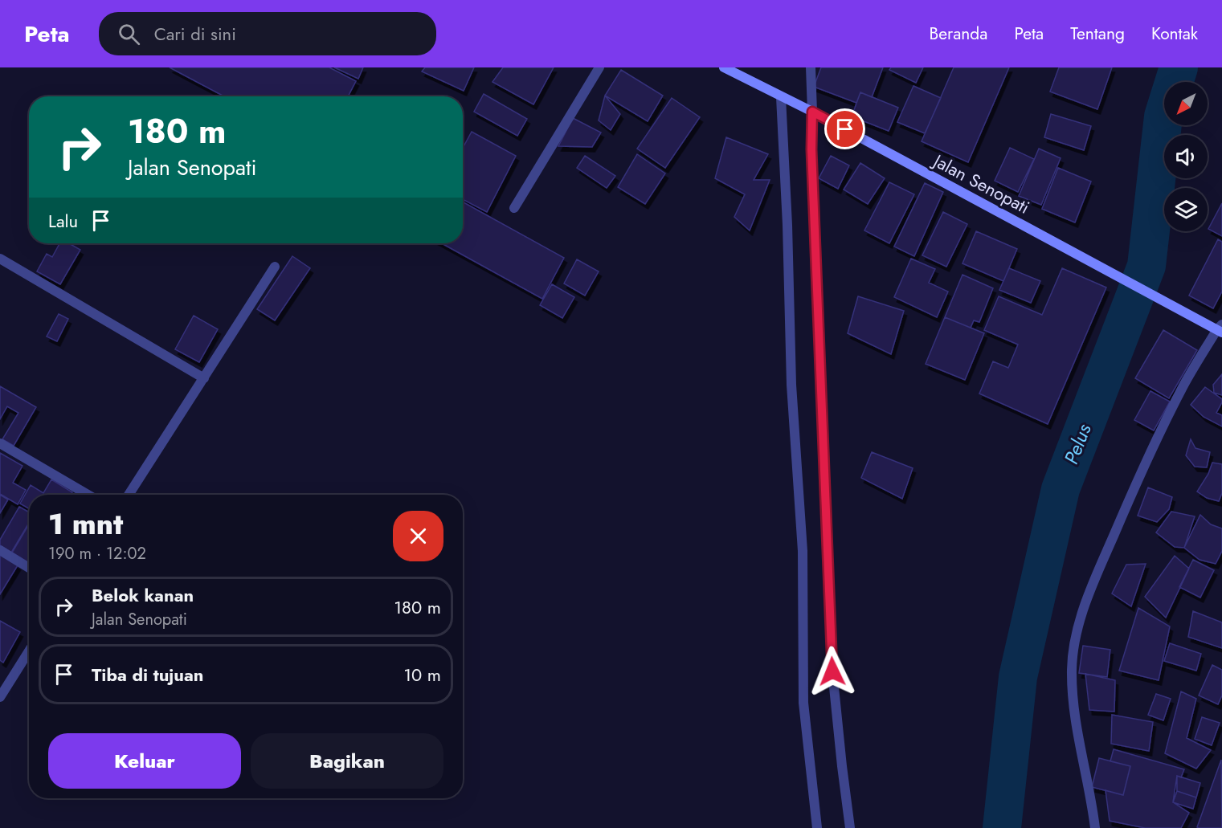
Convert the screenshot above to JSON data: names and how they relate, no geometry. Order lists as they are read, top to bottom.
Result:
{
  "streets": {
    "main road": ["Jalan Senopati"]
  },
  "water": ["Pelus"],
  "north": "bottom left",
  "page": {
    "header": "Peta",
    "search": "Cari di sini",
    "nav": [
      "Beranda",
      "Peta",
      "Tentang",
      "Kontak"
    ],
    "turn": ["180 m", "Jalan Senopati"],
    "then": "Lalu",
    "heading": ["1 mnt", "190 m · 12:02"],
    "list": [
      {
        "name": "Belok kanan",
        "note": "Jalan Senopati",
        "value": "180 m"
      },
      {
        "name": "Tiba di tujuan",
        "value": "10 m"
      }
    ],
    "buttons": ["Keluar", "Bagikan"]
  }
}
